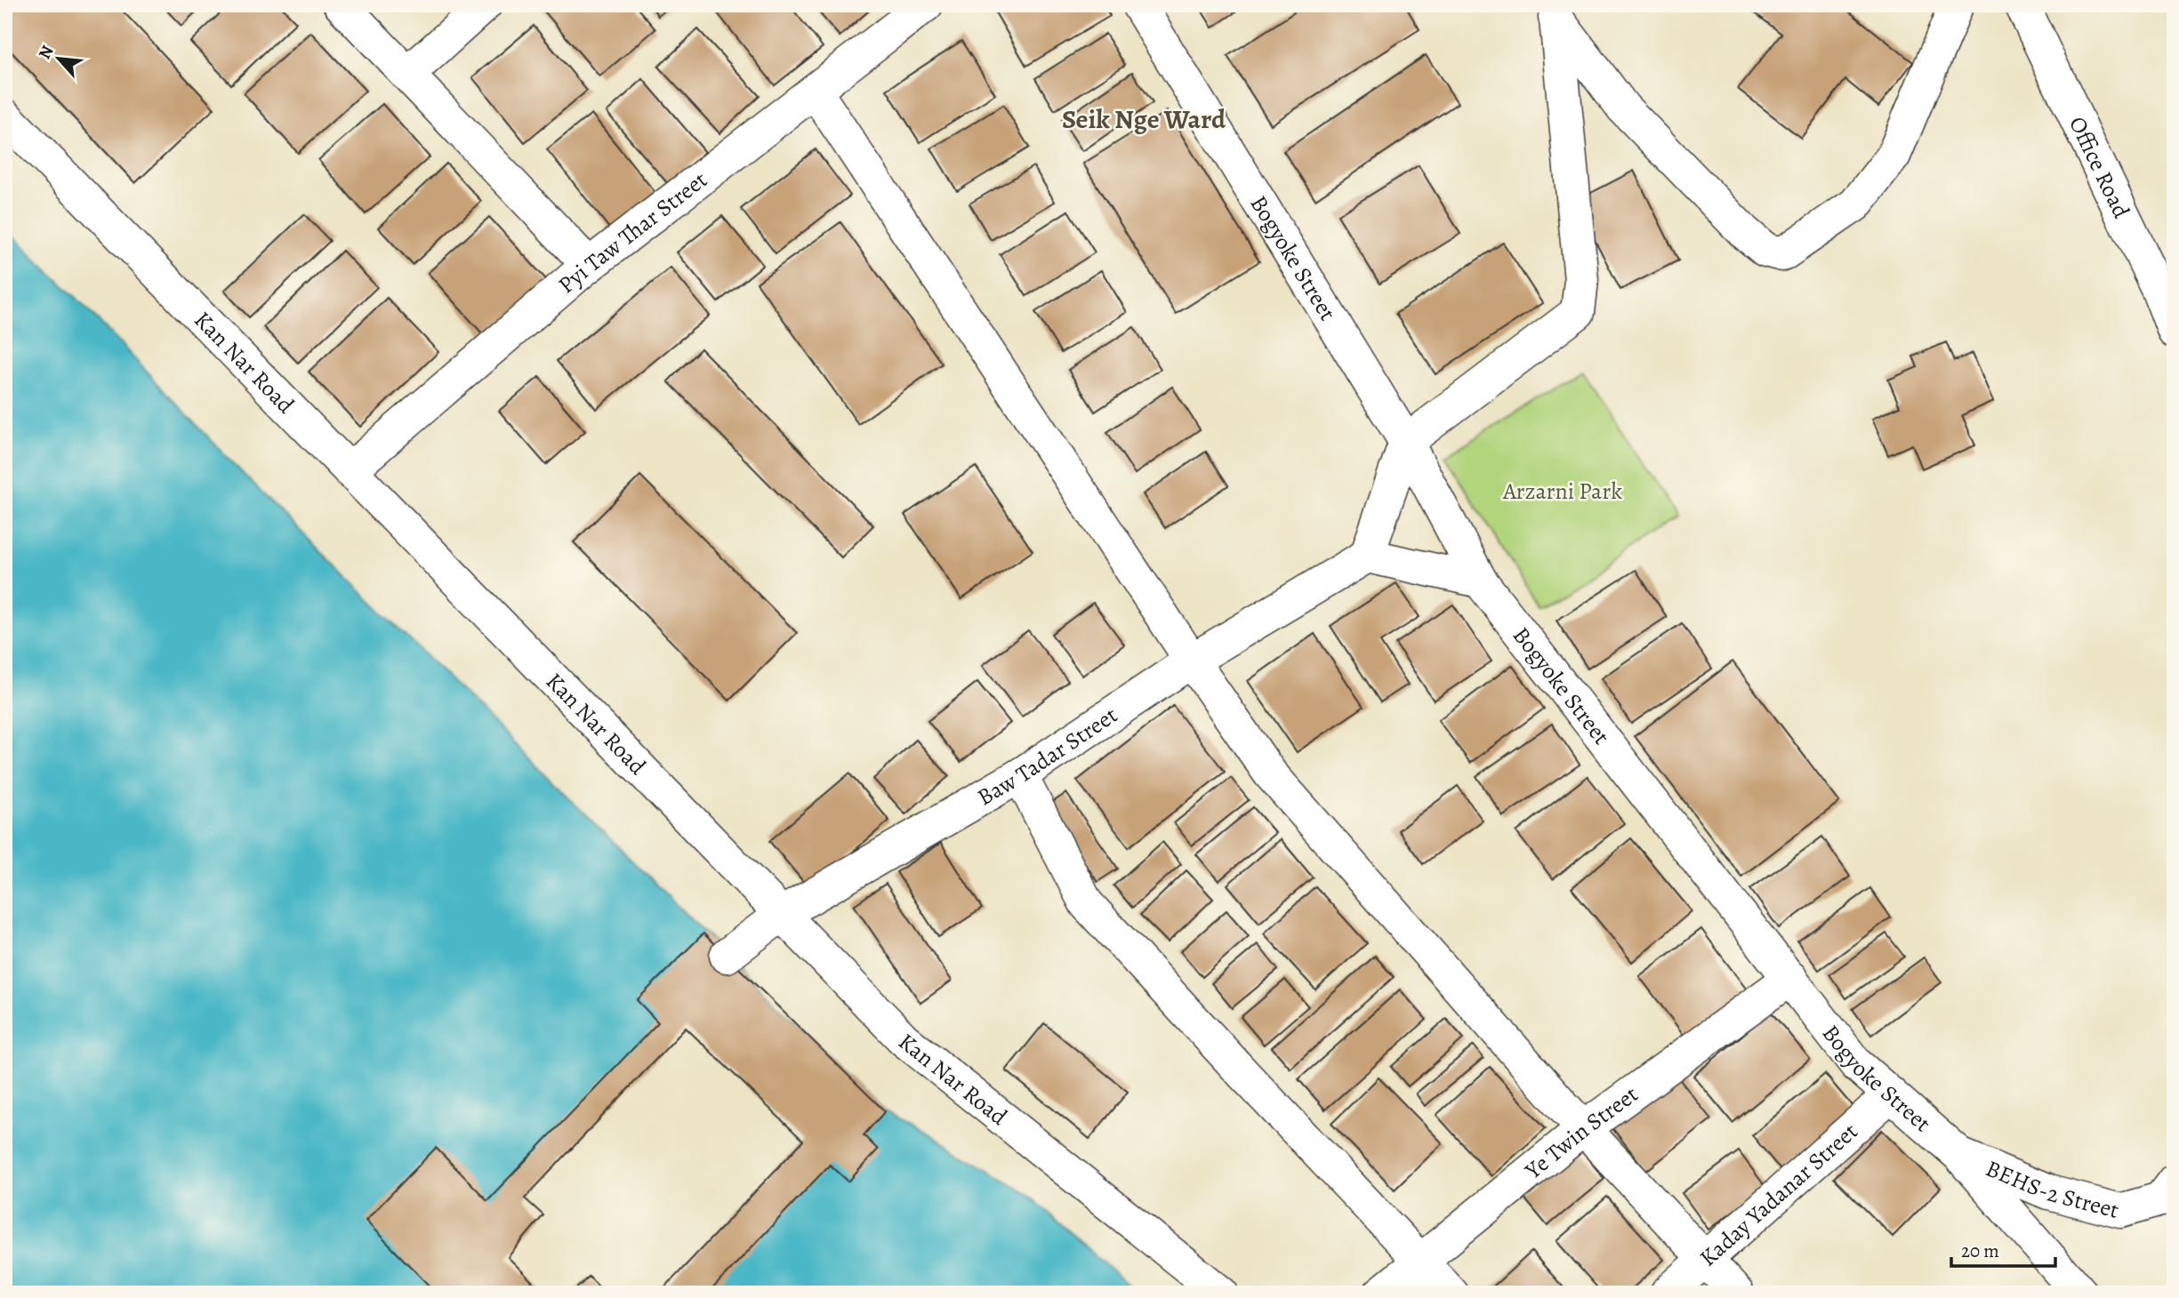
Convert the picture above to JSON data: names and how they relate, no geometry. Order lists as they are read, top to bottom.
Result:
{
  "streets": {
    "street": [
      "Office Road",
      "Pyi Taw Thar Street",
      "Bogyoke Street",
      "Kan Nar Road",
      "Baw Tadar Street",
      "Ye Twin Street",
      "BEHS-2 Street",
      "Kaday Yadanar Street"
    ]
  },
  "crossings": [
    ["Pyi Taw Thar Street", "Kan Nar Road"],
    ["Bogyoke Street", "Ye Twin Street"],
    ["Bogyoke Street", "BEHS-2 Street"],
    ["Bogyoke Street", "Kaday Yadanar Street"],
    ["Kan Nar Road", "Baw Tadar Street"]
  ],
  "districts": ["Seik Nge Ward"],
  "parks": ["Arzarni Park"],
  "scale_bar": "20 m",
  "north": "top left"
}
